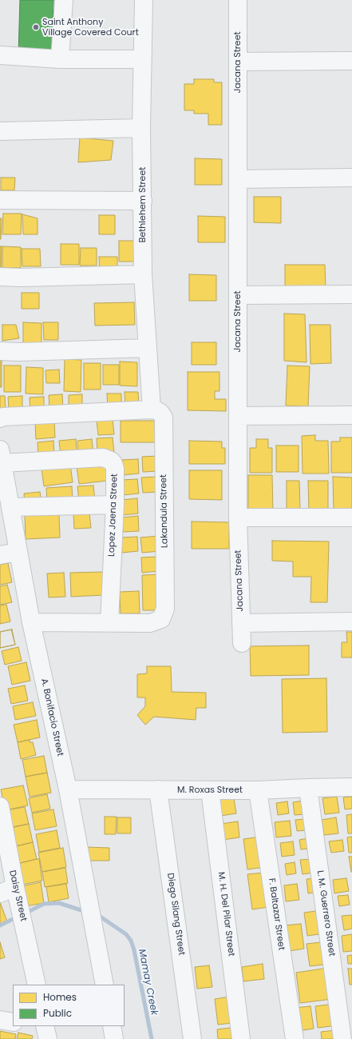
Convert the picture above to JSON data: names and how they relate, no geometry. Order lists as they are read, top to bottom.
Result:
{
  "streets": {
    "street": [
      "Jacana Street",
      "Bethlehem Street",
      "Lakandula Street",
      "Lopez Jaena Street",
      "A. Bonifacio Street",
      "M. Roxas Street",
      "Daisy Street",
      "L. M. Guerrero Street",
      "Diego Silang Street",
      "M. H. Del Pilar Street",
      "F. Baltazar Street"
    ]
  },
  "crossings": [
    ["Bethlehem Street", "Lakandula Street"],
    ["Lakandula Street", "Lopez Jaena Street"],
    ["Lopez Jaena Street", "A. Bonifacio Street"],
    ["A. Bonifacio Street", "M. Roxas Street"],
    ["M. Roxas Street", "L. M. Guerrero Street"],
    ["M. Roxas Street", "Diego Silang Street"],
    ["M. Roxas Street", "M. H. Del Pilar Street"],
    ["M. Roxas Street", "F. Baltazar Street"]
  ],
  "water": ["Mamay Creek"],
  "places": ["Saint Anthony Village Covered Court"],
  "legend": ["Homes", "Public"]
}
